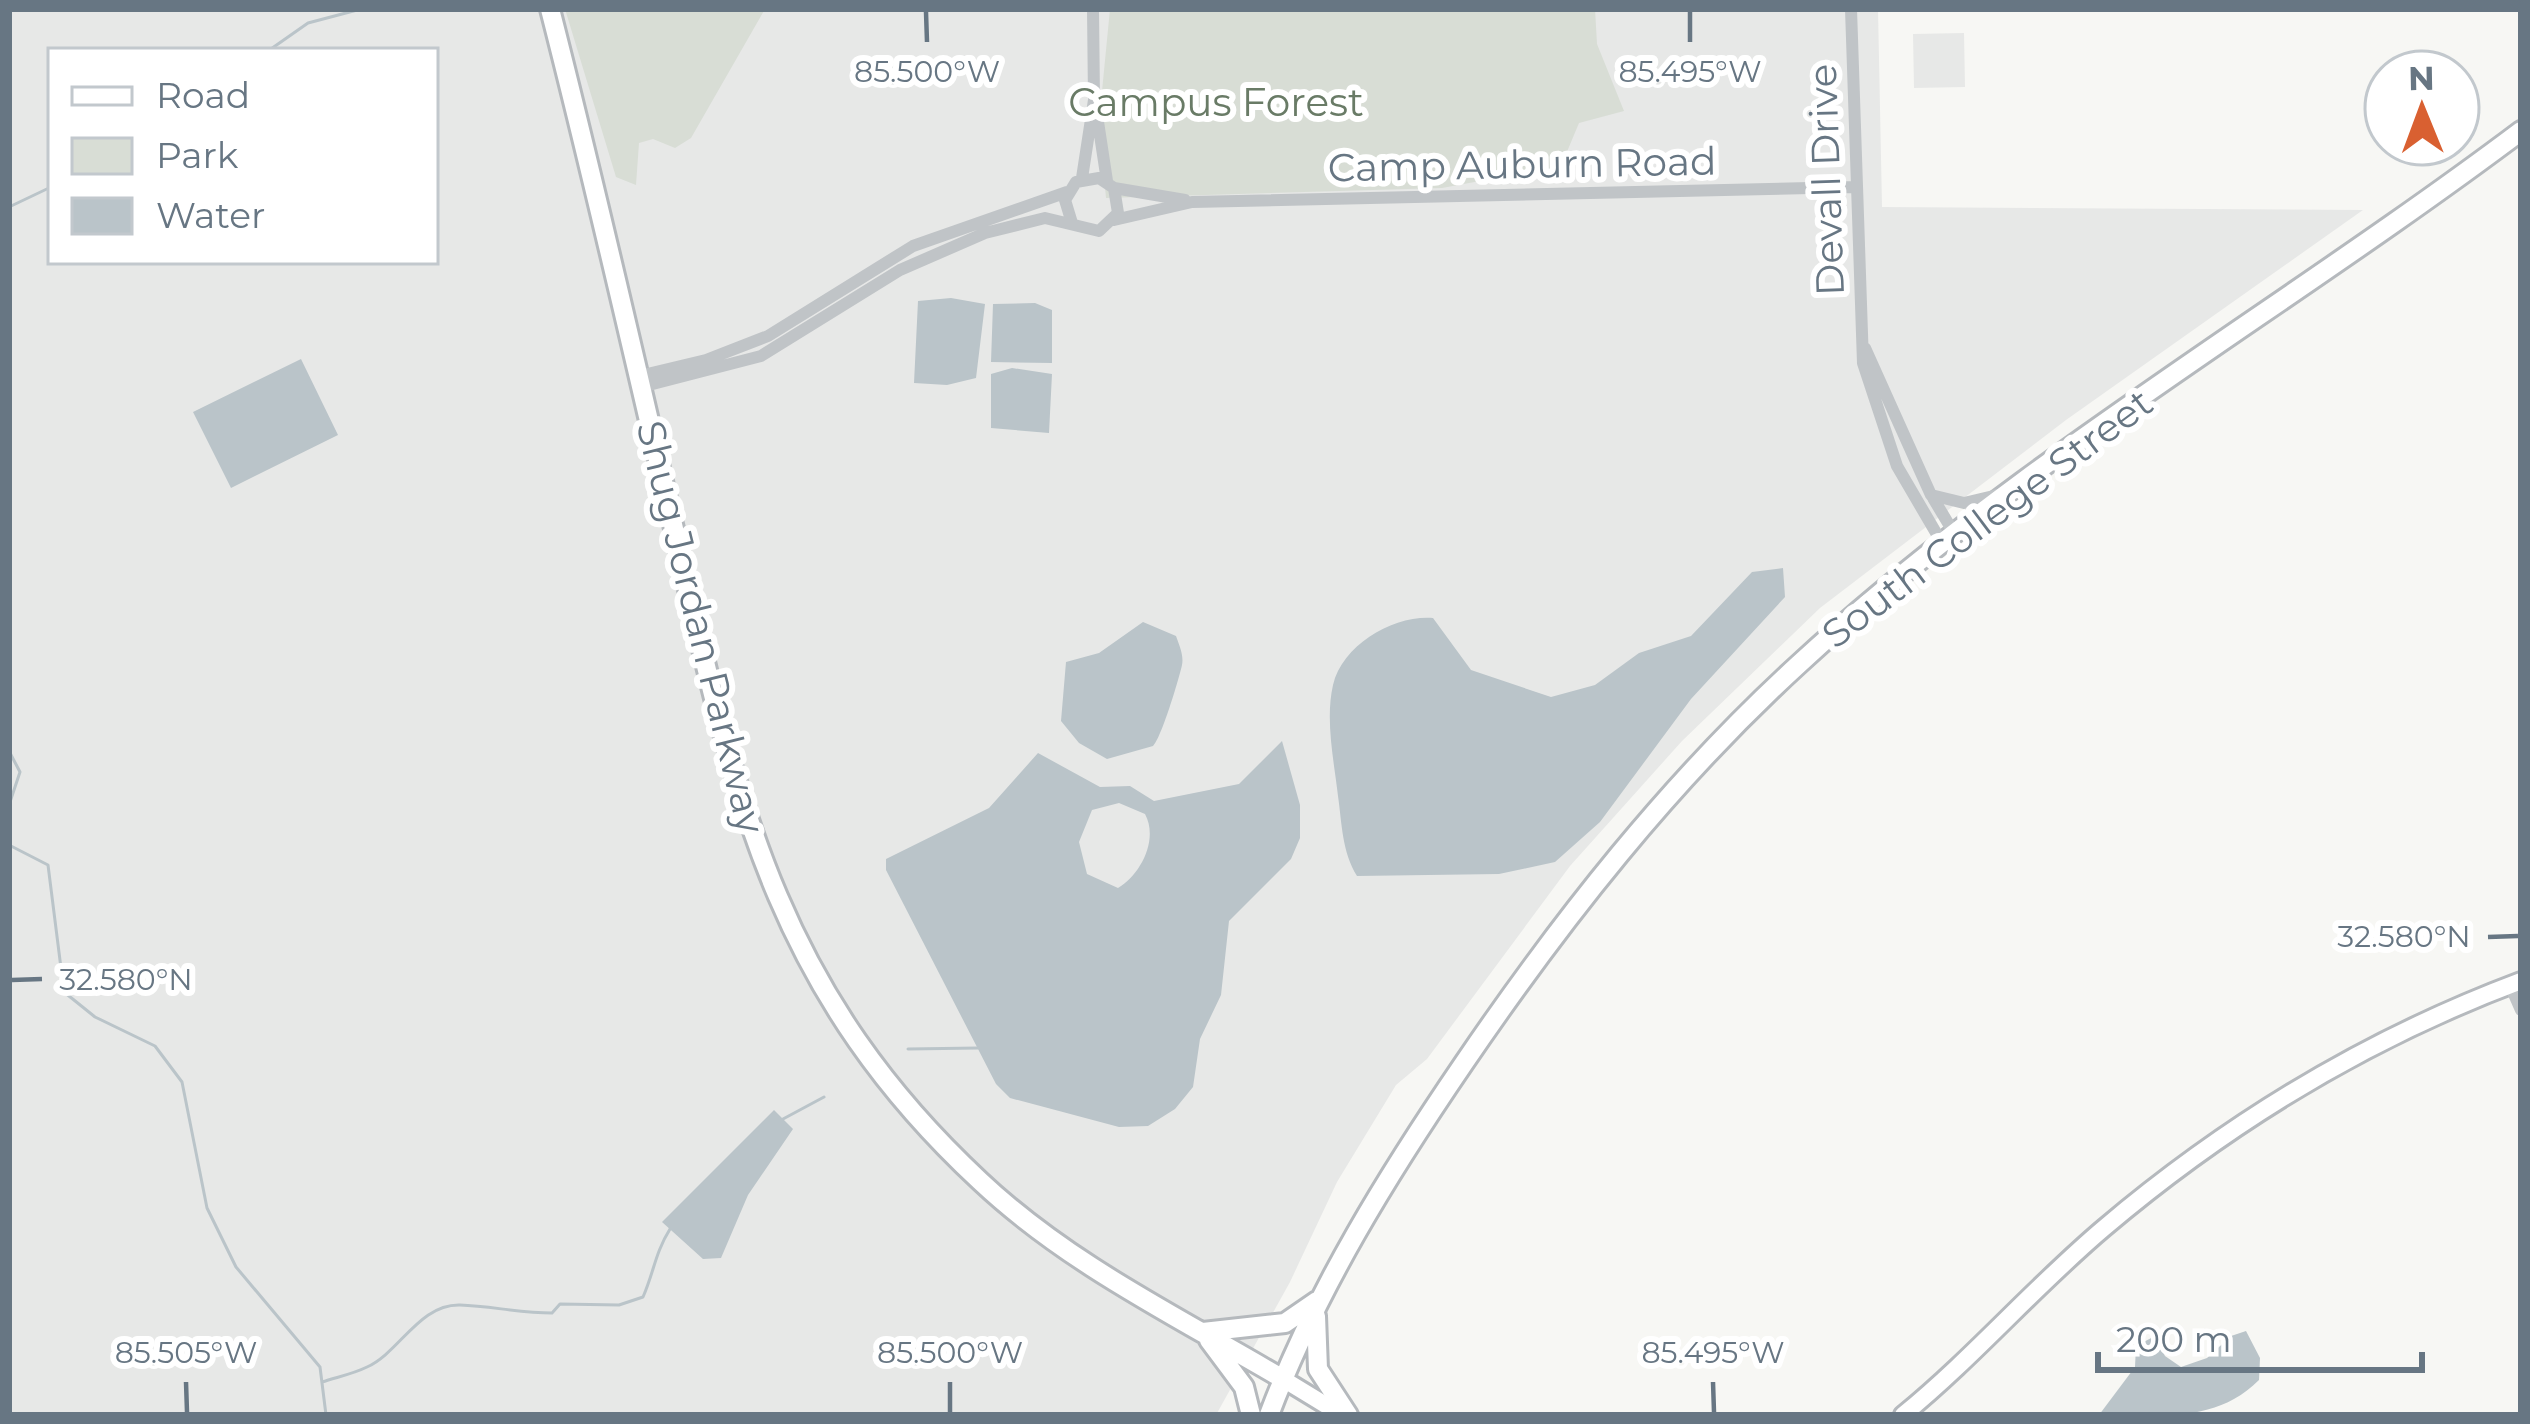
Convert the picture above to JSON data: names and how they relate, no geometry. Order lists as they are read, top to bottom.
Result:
{
  "streets": {
    "main road": ["South College Street", "Shug Jordan Parkway"],
    "street": ["Camp Auburn Road", "Devall Drive"]
  },
  "crossings": [
    ["Camp Auburn Road", "Devall Drive"],
    ["South College Street", "Shug Jordan Parkway"]
  ],
  "parks": ["Campus Forest"],
  "legend": ["Road", "Park", "Water"],
  "scale_bar": "200 m",
  "north": "top",
  "coordinates": [
    "85.500°W",
    "85.495°W",
    "32.580°N",
    "85.505°W"
  ]
}
